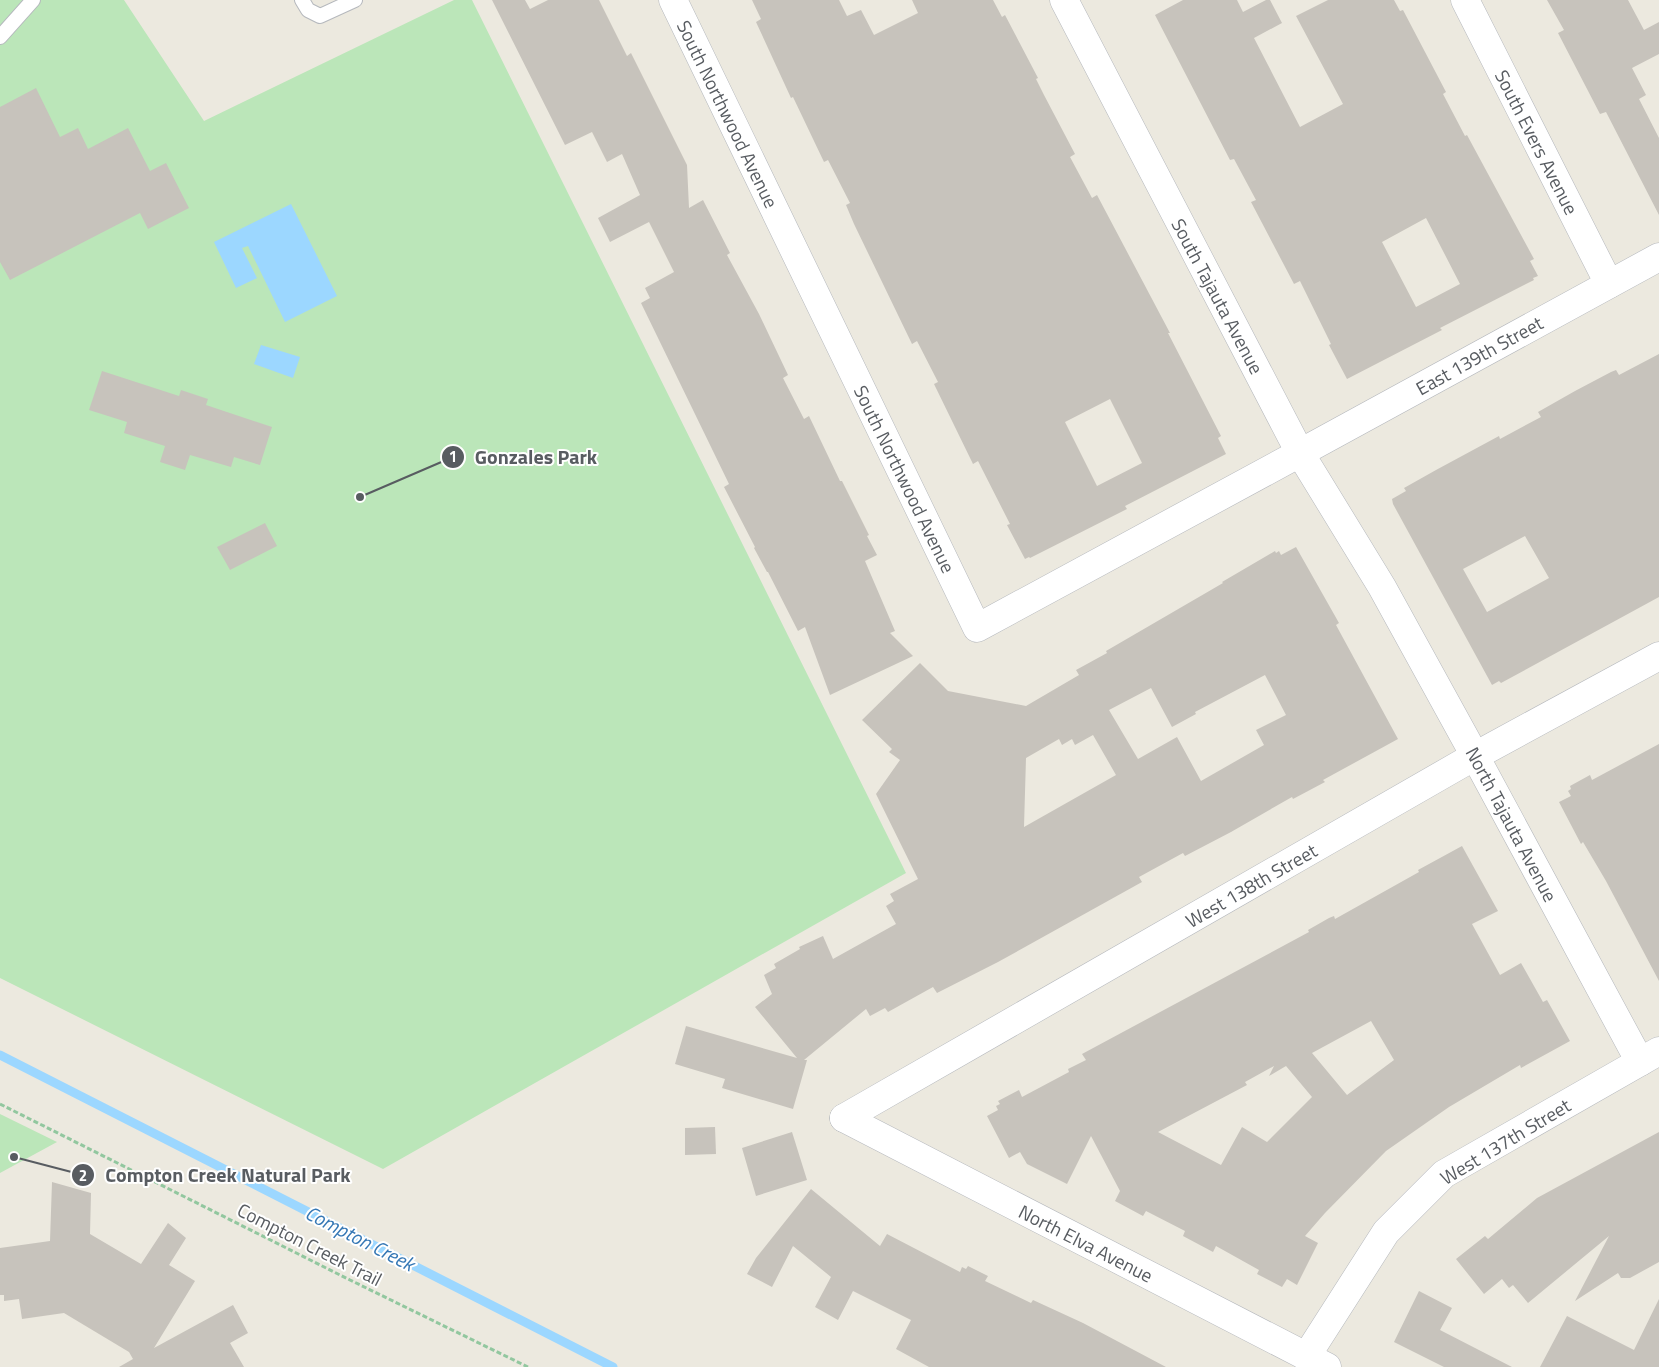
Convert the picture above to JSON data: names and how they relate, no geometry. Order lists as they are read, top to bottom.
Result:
{
  "streets": {
    "street": [
      "South Northwood Avenue",
      "South Evers Avenue",
      "South Tajauta Avenue",
      "East 139th Street",
      "North Tajauta Avenue",
      "West 138th Street",
      "West 137th Street",
      "North Elva Avenue"
    ],
    "path": ["Compton Creek Trail"]
  },
  "crossings": [
    ["South Northwood Avenue", "South Tajauta Avenue"],
    ["South Northwood Avenue", "East 139th Street"],
    ["South Evers Avenue", "East 139th Street"],
    ["South Tajauta Avenue", "East 139th Street"],
    ["South Tajauta Avenue", "North Tajauta Avenue"],
    ["North Tajauta Avenue", "West 138th Street"],
    ["North Tajauta Avenue", "West 137th Street"],
    ["West 138th Street", "North Elva Avenue"],
    ["West 137th Street", "North Elva Avenue"]
  ],
  "water": ["Compton Creek"],
  "places": ["Gonzales Park", "Compton Creek Natural Park"]
}
